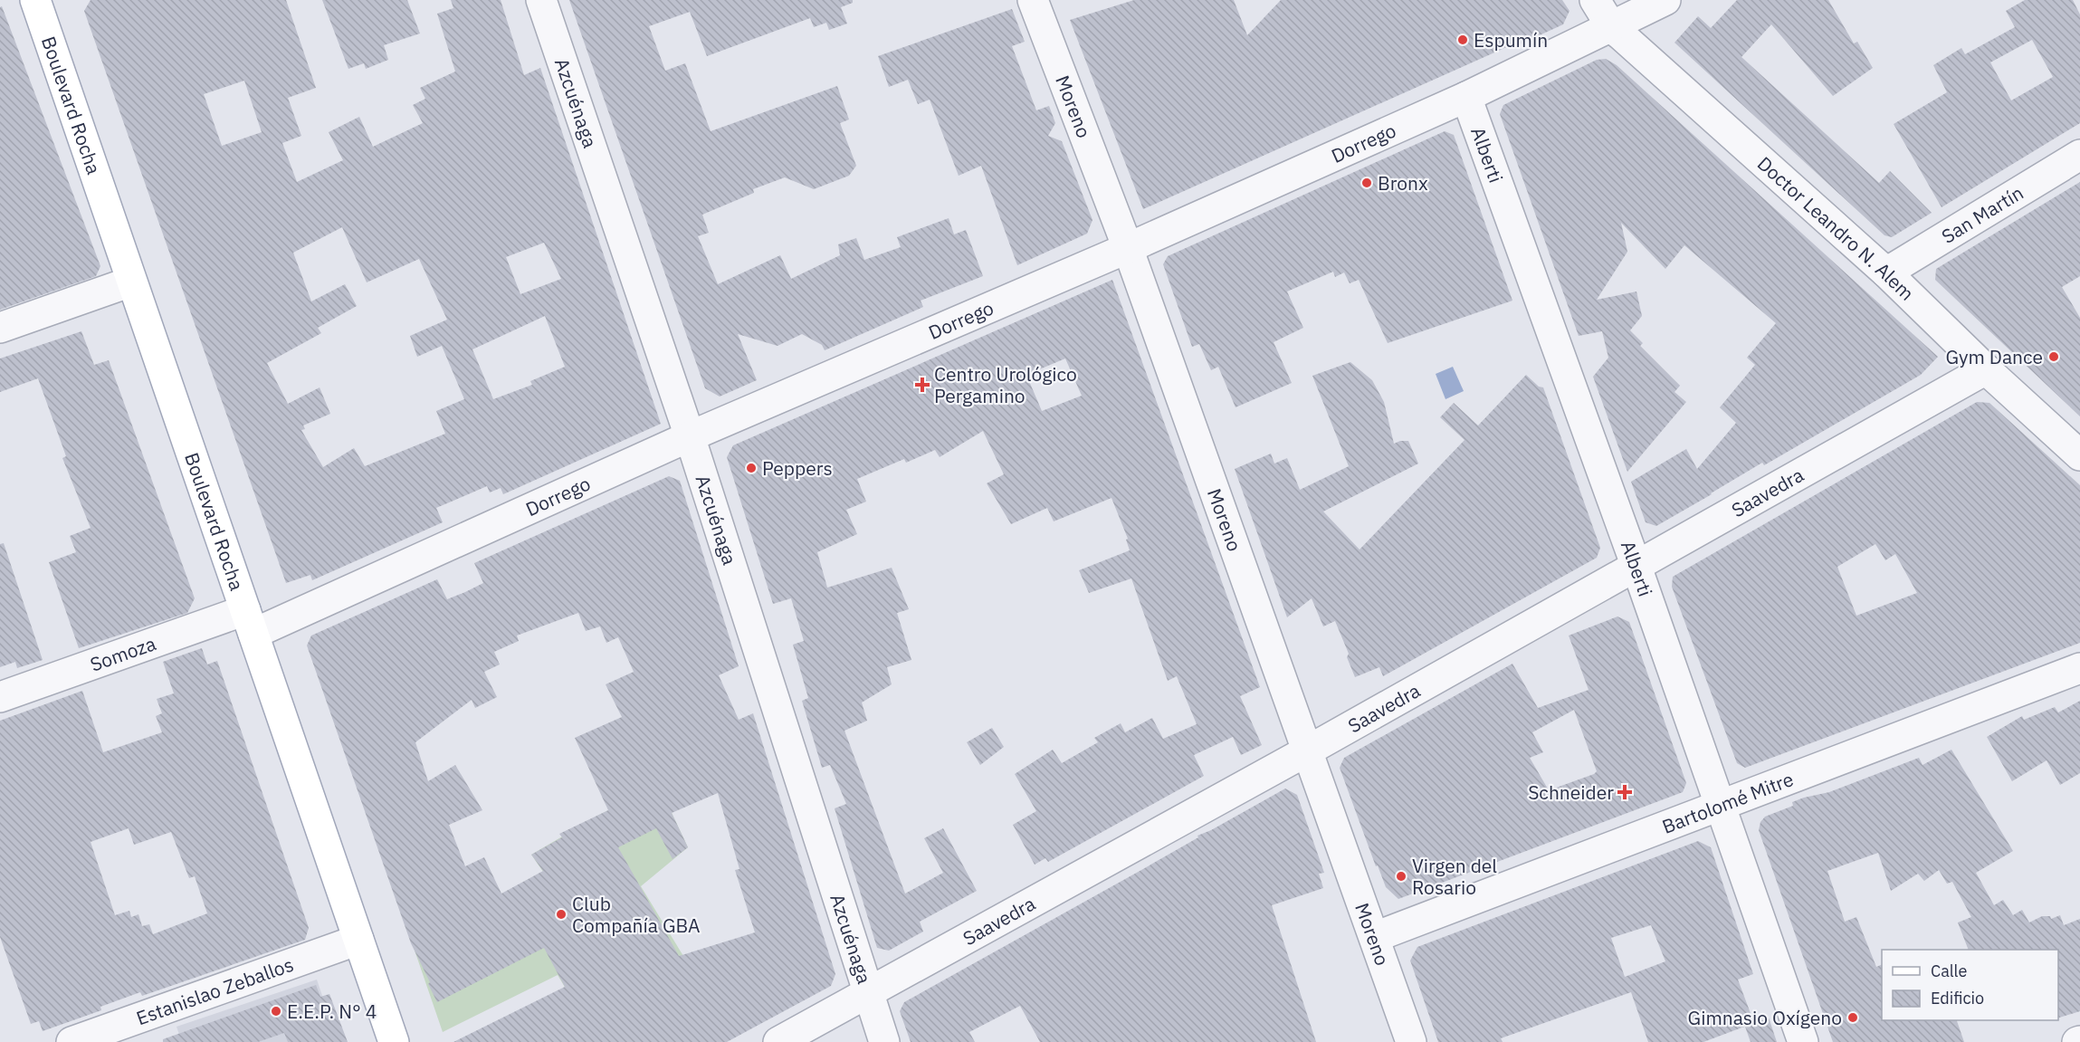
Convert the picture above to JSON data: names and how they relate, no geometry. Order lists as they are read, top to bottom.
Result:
{
  "streets": {
    "main road": ["Boulevard Rocha"],
    "street": [
      "Azcuénaga",
      "Moreno",
      "Dorrego",
      "Alberti",
      "San Martín",
      "Doctor Leandro N. Alem",
      "Saavedra",
      "Somoza",
      "Bartolomé Mitre",
      "Estanislao Zeballos"
    ]
  },
  "crossings": [
    ["Azcuénaga", "Dorrego"],
    ["Azcuénaga", "Saavedra"],
    ["Boulevard Rocha", "Dorrego"],
    ["Boulevard Rocha", "Somoza"],
    ["Boulevard Rocha", "Estanislao Zeballos"],
    ["Moreno", "Dorrego"],
    ["Moreno", "Saavedra"],
    ["Moreno", "Bartolomé Mitre"],
    ["Dorrego", "Alberti"],
    ["Dorrego", "Doctor Leandro N. Alem"],
    ["Dorrego", "Somoza"],
    ["Alberti", "Saavedra"],
    ["Alberti", "Bartolomé Mitre"],
    ["San Martín", "Doctor Leandro N. Alem"],
    ["Doctor Leandro N. Alem", "Saavedra"]
  ],
  "places": {
    "other": [
      "Espumín",
      "Bronx",
      "Gym Dance",
      "Peppers",
      "Virgen del Rosario",
      "Club Compañía GBA",
      "E.E.P. N° 4",
      "Gimnasio Oxígeno"
    ],
    "health": ["Centro Urológico Pergamino", "Schneider"]
  },
  "legend": ["Calle", "Edificio"]
}
